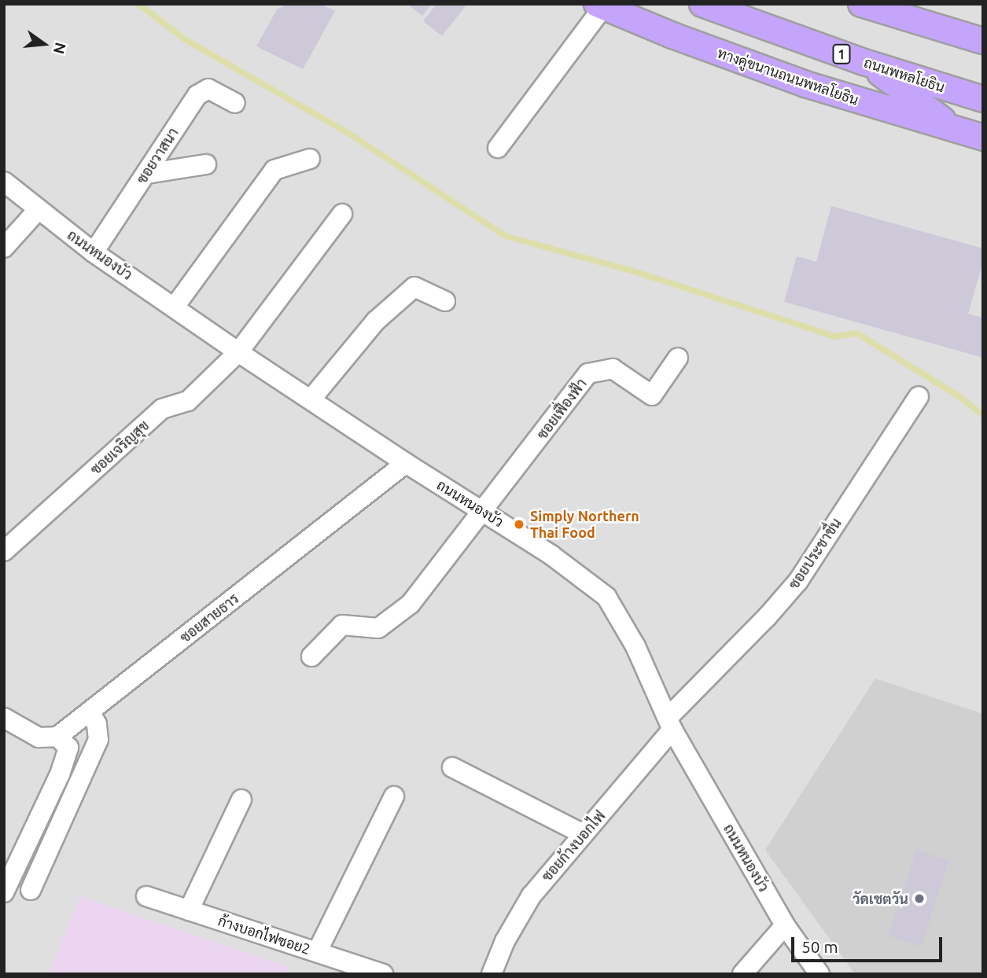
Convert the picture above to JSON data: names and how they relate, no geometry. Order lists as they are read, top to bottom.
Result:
{
  "streets": {
    "main road": ["1", "ถนนพหลโยธิน", "ทางคู่ขนานถนนพหลโยธิน"],
    "street": [
      "ซอยวาสนา",
      "ถนนหนองบัว",
      "ซอยเฟื่องฟ้า",
      "ซอยเจริญสุข",
      "ซอยประชาชื่น",
      "ซอยสายธาร",
      "ซอยก้างบอกไฟ",
      "ก้างบอกไฟซอย2"
    ]
  },
  "crossings": [
    ["ซอยวาสนา", "ถนนหนองบัว"],
    ["ถนนหนองบัว", "ซอยเฟื่องฟ้า"],
    ["ถนนหนองบัว", "ซอยเจริญสุข"],
    ["ถนนหนองบัว", "ซอยประชาชื่น"],
    ["ถนนหนองบัว", "ซอยสายธาร"],
    ["ถนนหนองบัว", "ซอยก้างบอกไฟ"],
    ["ซอยประชาชื่น", "ซอยก้างบอกไฟ"]
  ],
  "places": ["Simply Northern Thai Food", "วัดเชตวัน"],
  "scale_bar": "50 m",
  "north": "right"
}
